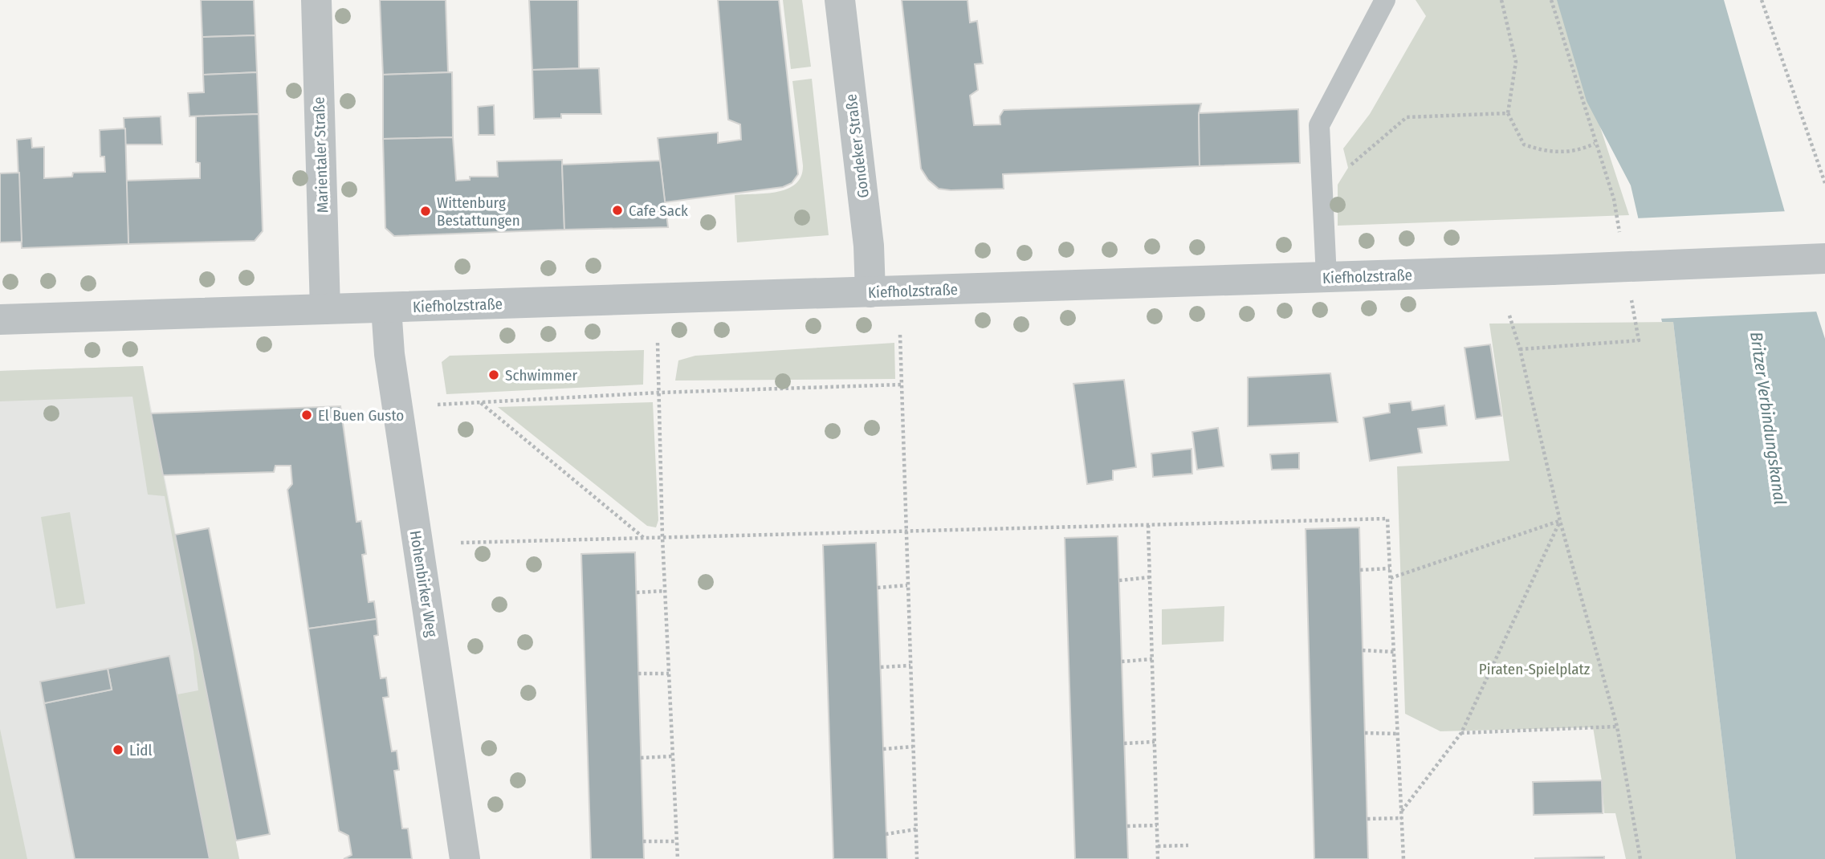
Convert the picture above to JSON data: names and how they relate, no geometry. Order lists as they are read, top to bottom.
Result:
{
  "streets": {
    "street": [
      "Gondeker Straße",
      "Marientaler Straße",
      "Kiefholzstraße",
      "Hohenbirker Weg"
    ]
  },
  "crossings": [
    ["Gondeker Straße", "Kiefholzstraße"],
    ["Marientaler Straße", "Kiefholzstraße"],
    ["Kiefholzstraße", "Hohenbirker Weg"]
  ],
  "water": ["Britzer Verbindungskanal"],
  "parks": ["Piraten-Spielplatz"],
  "places": [
    "Cafe Sack",
    "Wittenburg Bestattungen",
    "Schwimmer",
    "El Buen Gusto",
    "Lidl"
  ]
}
